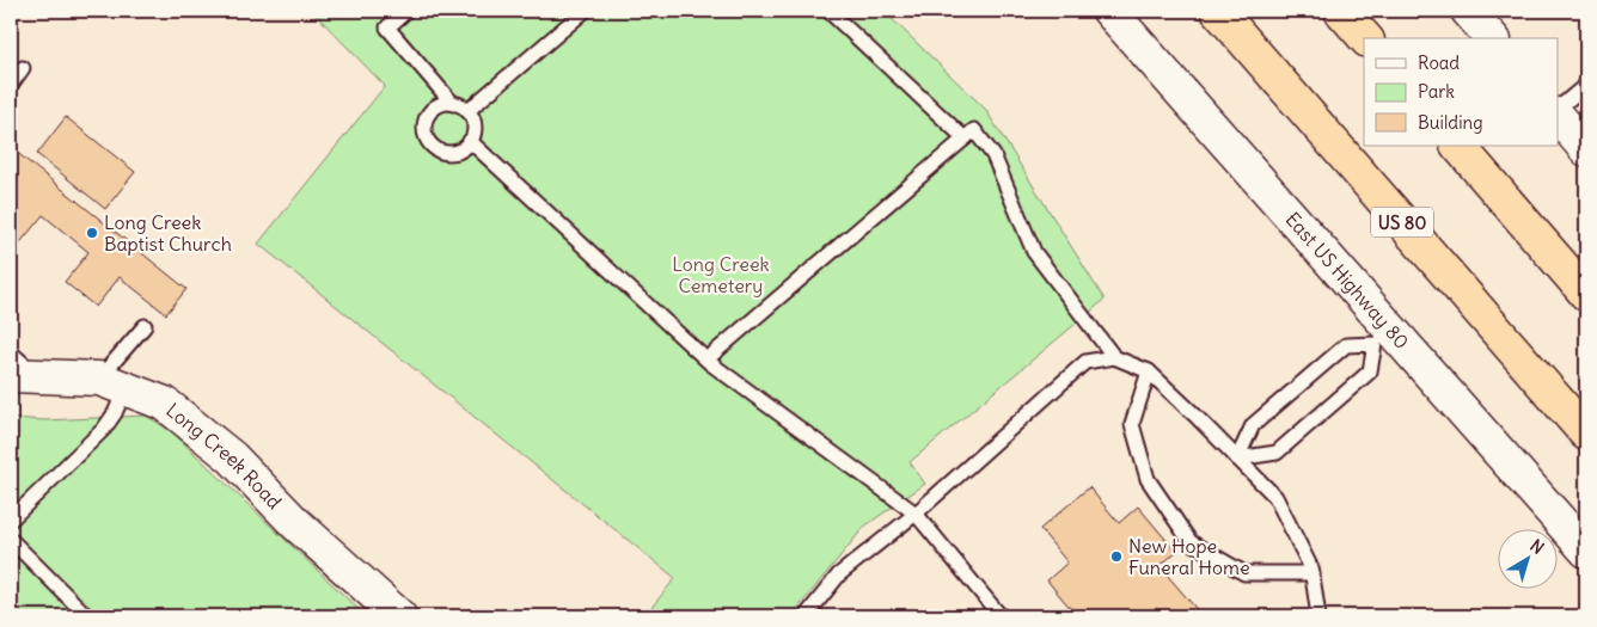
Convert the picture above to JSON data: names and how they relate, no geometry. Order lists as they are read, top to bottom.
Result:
{
  "streets": {
    "highway": ["US 80"],
    "main road": ["East US Highway 80", "Long Creek Road"]
  },
  "parks": ["Long Creek Cemetery"],
  "places": ["Long Creek Baptist Church", "New Hope Funeral Home"],
  "legend": ["Road", "Park", "Building"],
  "north": "top right"
}
